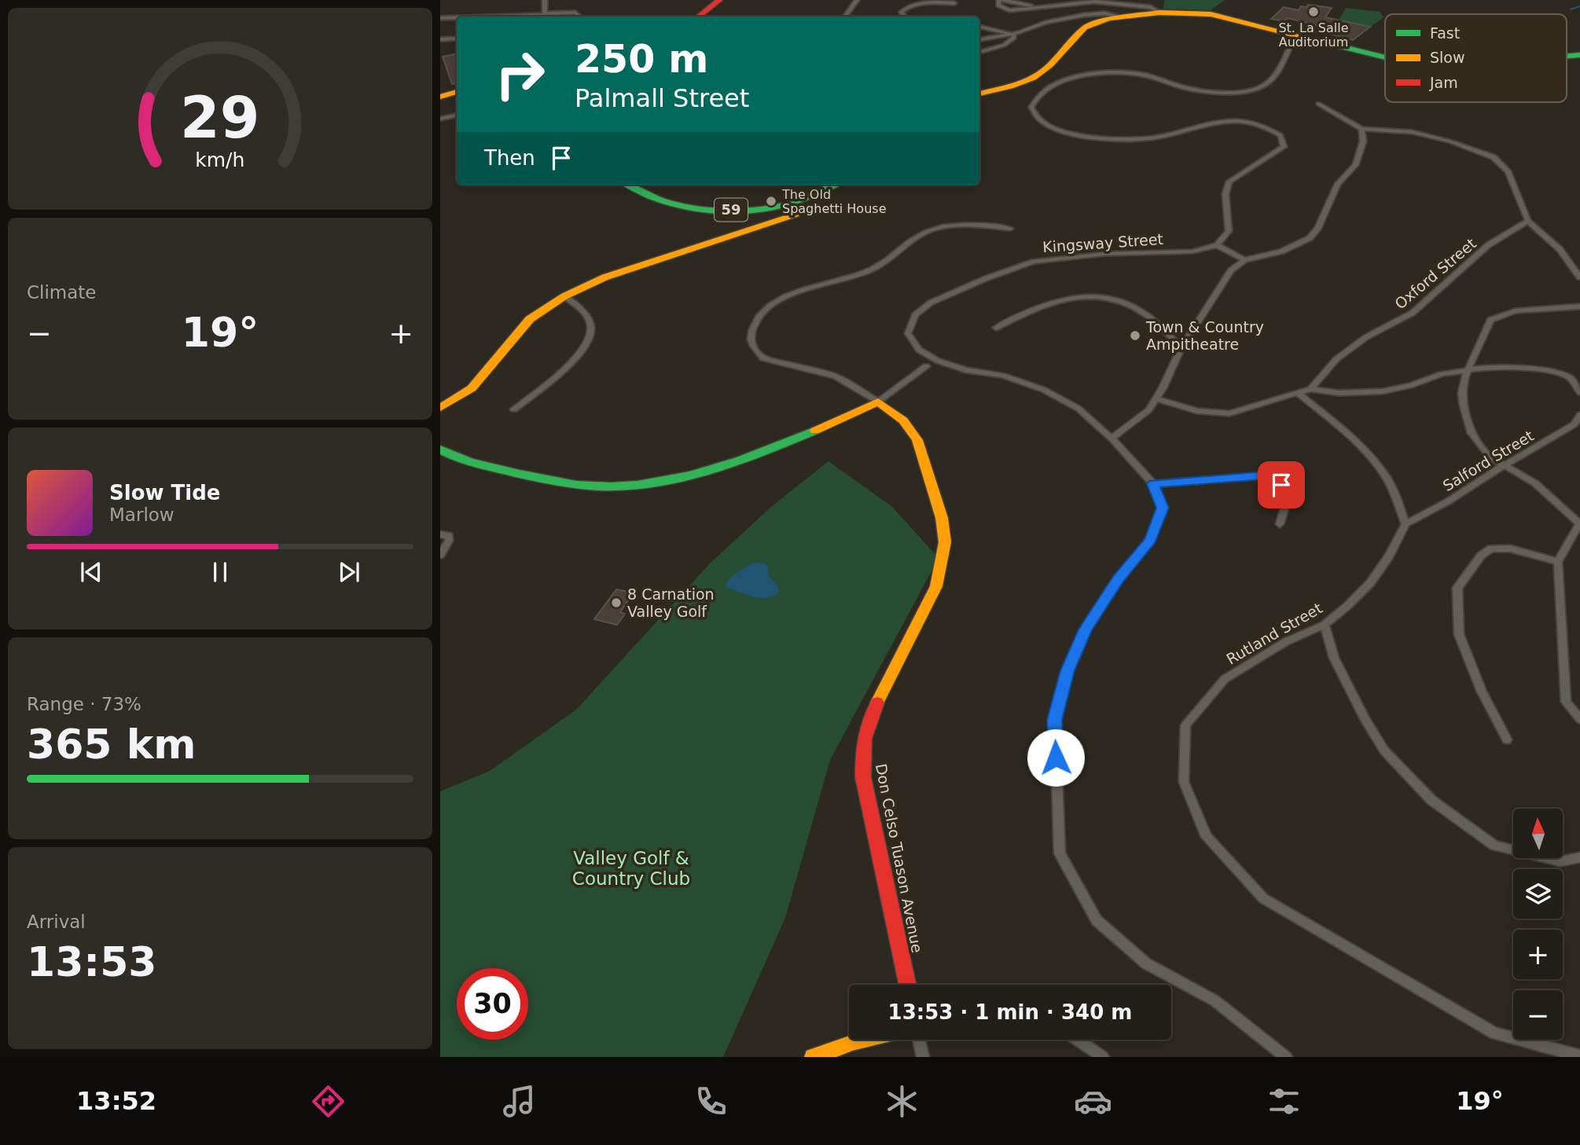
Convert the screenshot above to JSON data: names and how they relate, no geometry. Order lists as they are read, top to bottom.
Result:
{
  "streets": {
    "street": [
      "59",
      "Kingsway Street",
      "Oxford Street",
      "Salford Street",
      "Rutland Street",
      "Don Celso Tuason Avenue"
    ]
  },
  "crossings": [
    ["Salford Street", "Rutland Street"]
  ],
  "parks": ["Valley Golf & Country Club"],
  "places": [
    "St. La Salle Auditorium",
    "The Old Spaghetti House",
    "Town & Country Ampitheatre",
    "8 Carnation Valley Golf"
  ],
  "legend": ["Fast", "Slow", "Jam"],
  "north": "top",
  "page": {
    "turn": ["250 m", "Palmall Street"],
    "then": "Then",
    "tile": [
      "Climate",
      ["Range · 73%", "365 km"],
      ["Arrival", "13:53"]
    ],
    "heat": ["−", "19°", "+"],
    "song": ["Slow Tide", "Marlow"],
    "map_buttons": ["+", "−"],
    "limit": "30",
    "trip": "13:53 · 1 min · 340 m",
    "tabs": ["13:52", "19°"],
    "gauge": ["29", "km/h"]
  }
}
